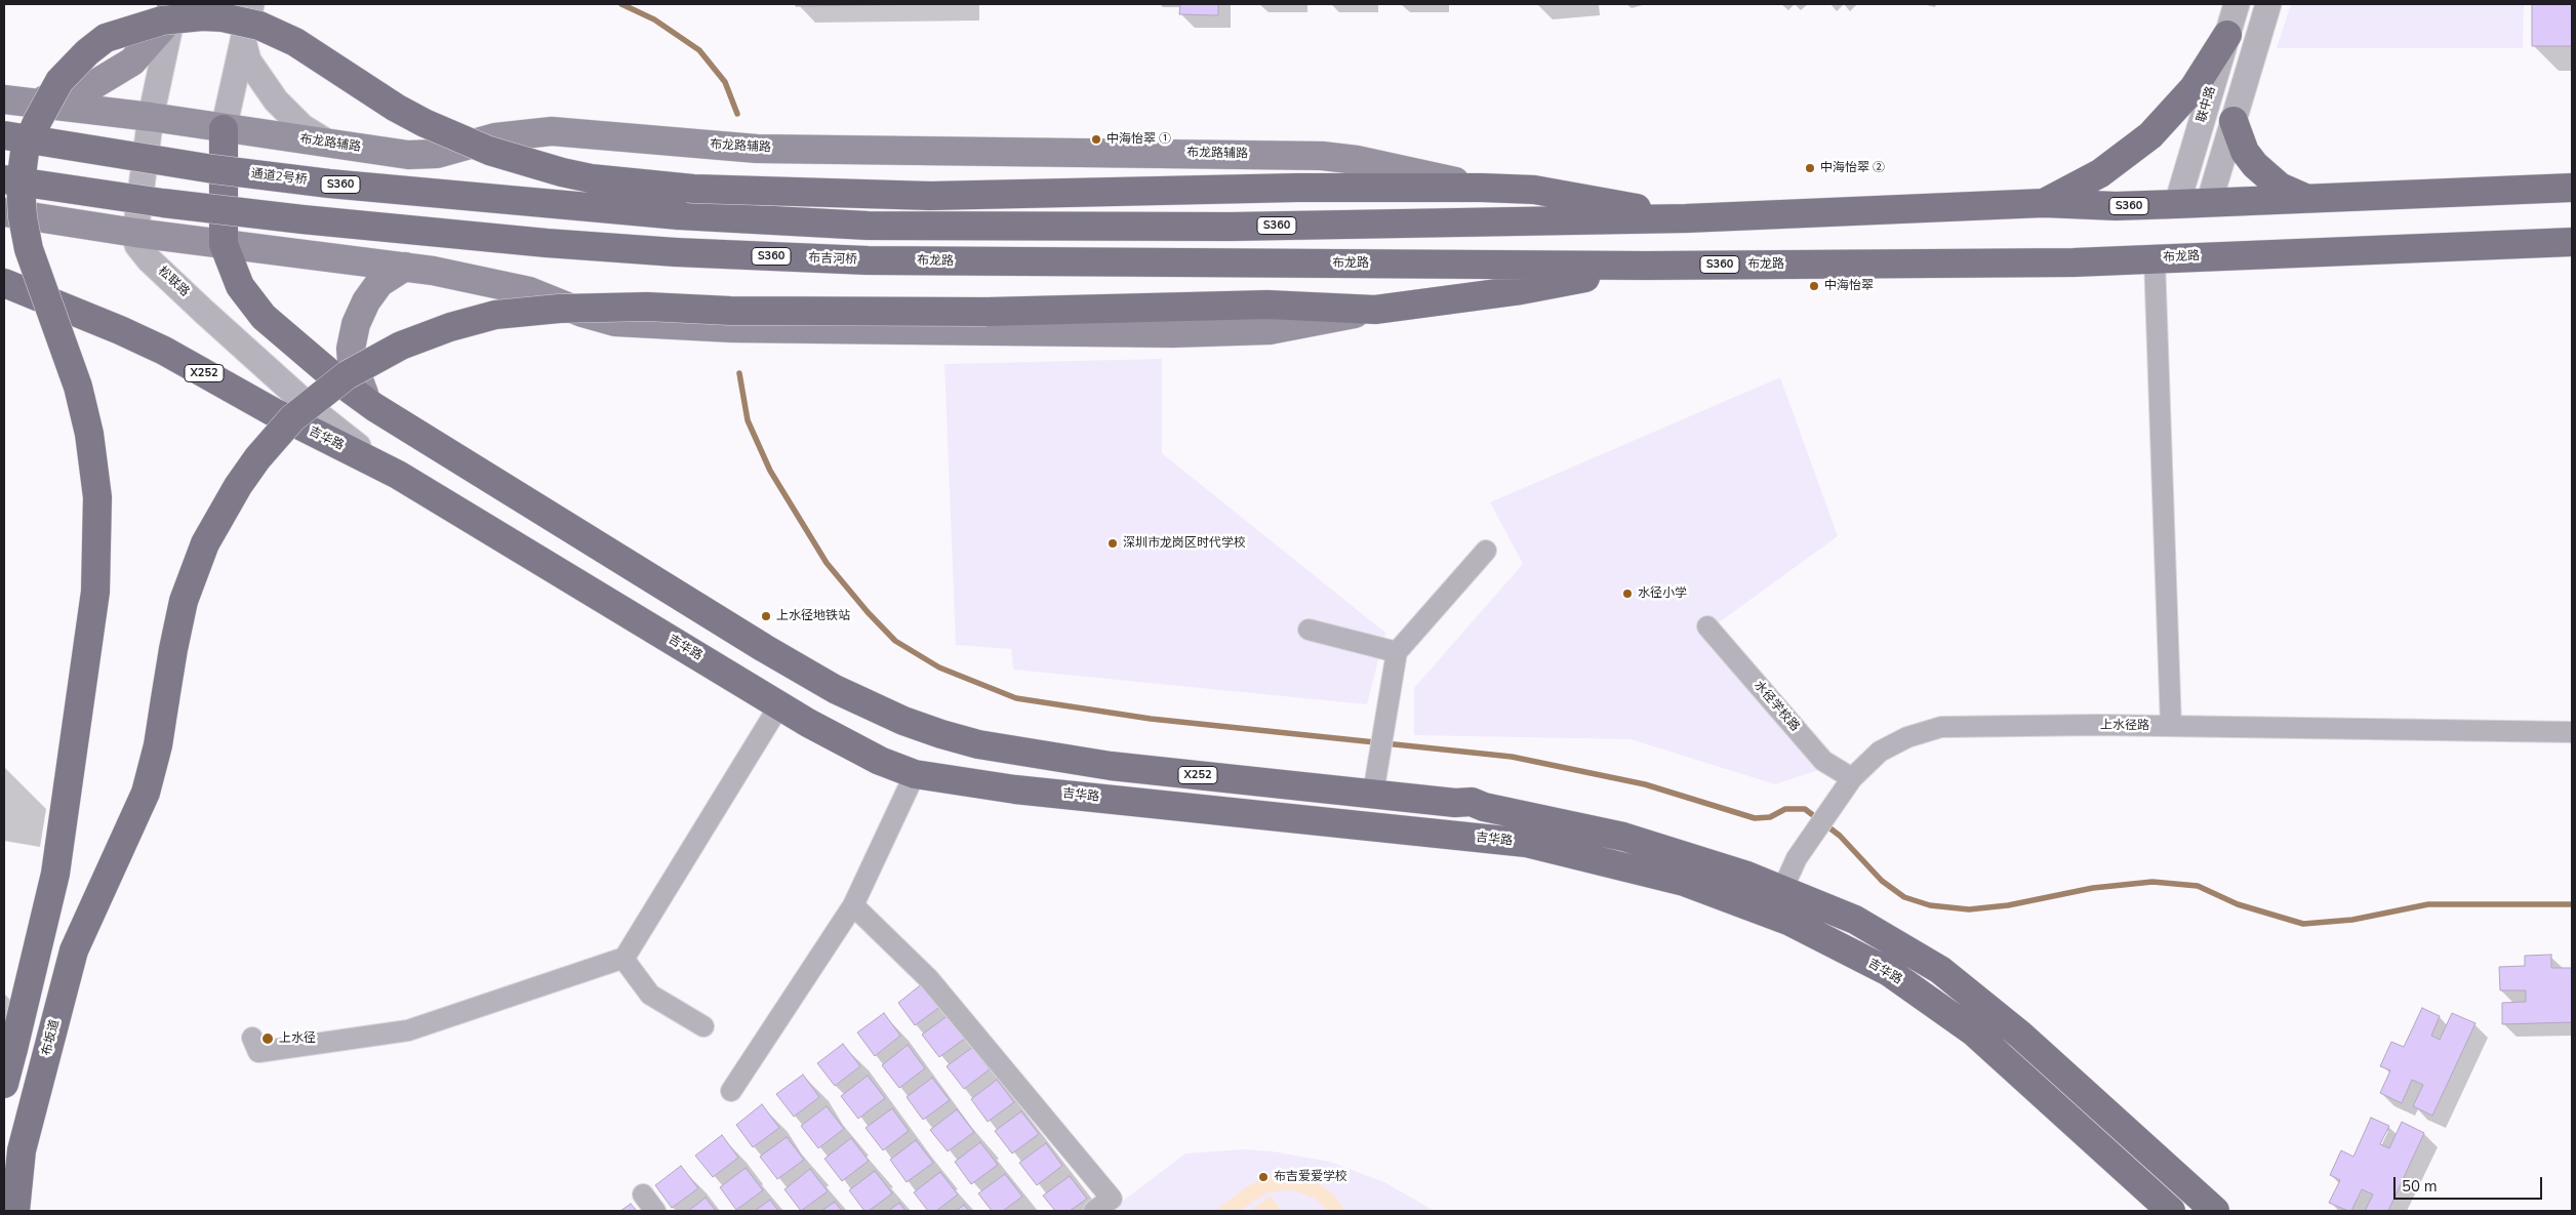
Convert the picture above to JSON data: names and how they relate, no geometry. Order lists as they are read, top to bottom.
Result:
{
  "streets": {
    "main road": [
      "布龙路辅路",
      "通道2号桥",
      "S360",
      "布龙路",
      "布吉河桥",
      "X252",
      "吉华路",
      "布坂道"
    ],
    "street": [
      "联中路",
      "松联路",
      "水径学校路",
      "上水径路"
    ]
  },
  "crossings": [
    ["联中路", "S360"],
    ["布龙路辅路", "吉华路"],
    ["通道2号桥", "S360"],
    ["布龙路", "布吉河桥"],
    ["布龙路", "布坂道"],
    ["松联路", "吉华路"],
    ["吉华路", "上水径路"],
    ["水径学校路", "上水径路"]
  ],
  "places": [
    "中海怡翠 ①",
    "中海怡翠 ②",
    "中海怡翠",
    "深圳市龙岗区时代学校",
    "水径小学",
    "上水径地铁站",
    "上水径",
    "布吉爱爱学校"
  ],
  "scale_bar": "50 m"
}
